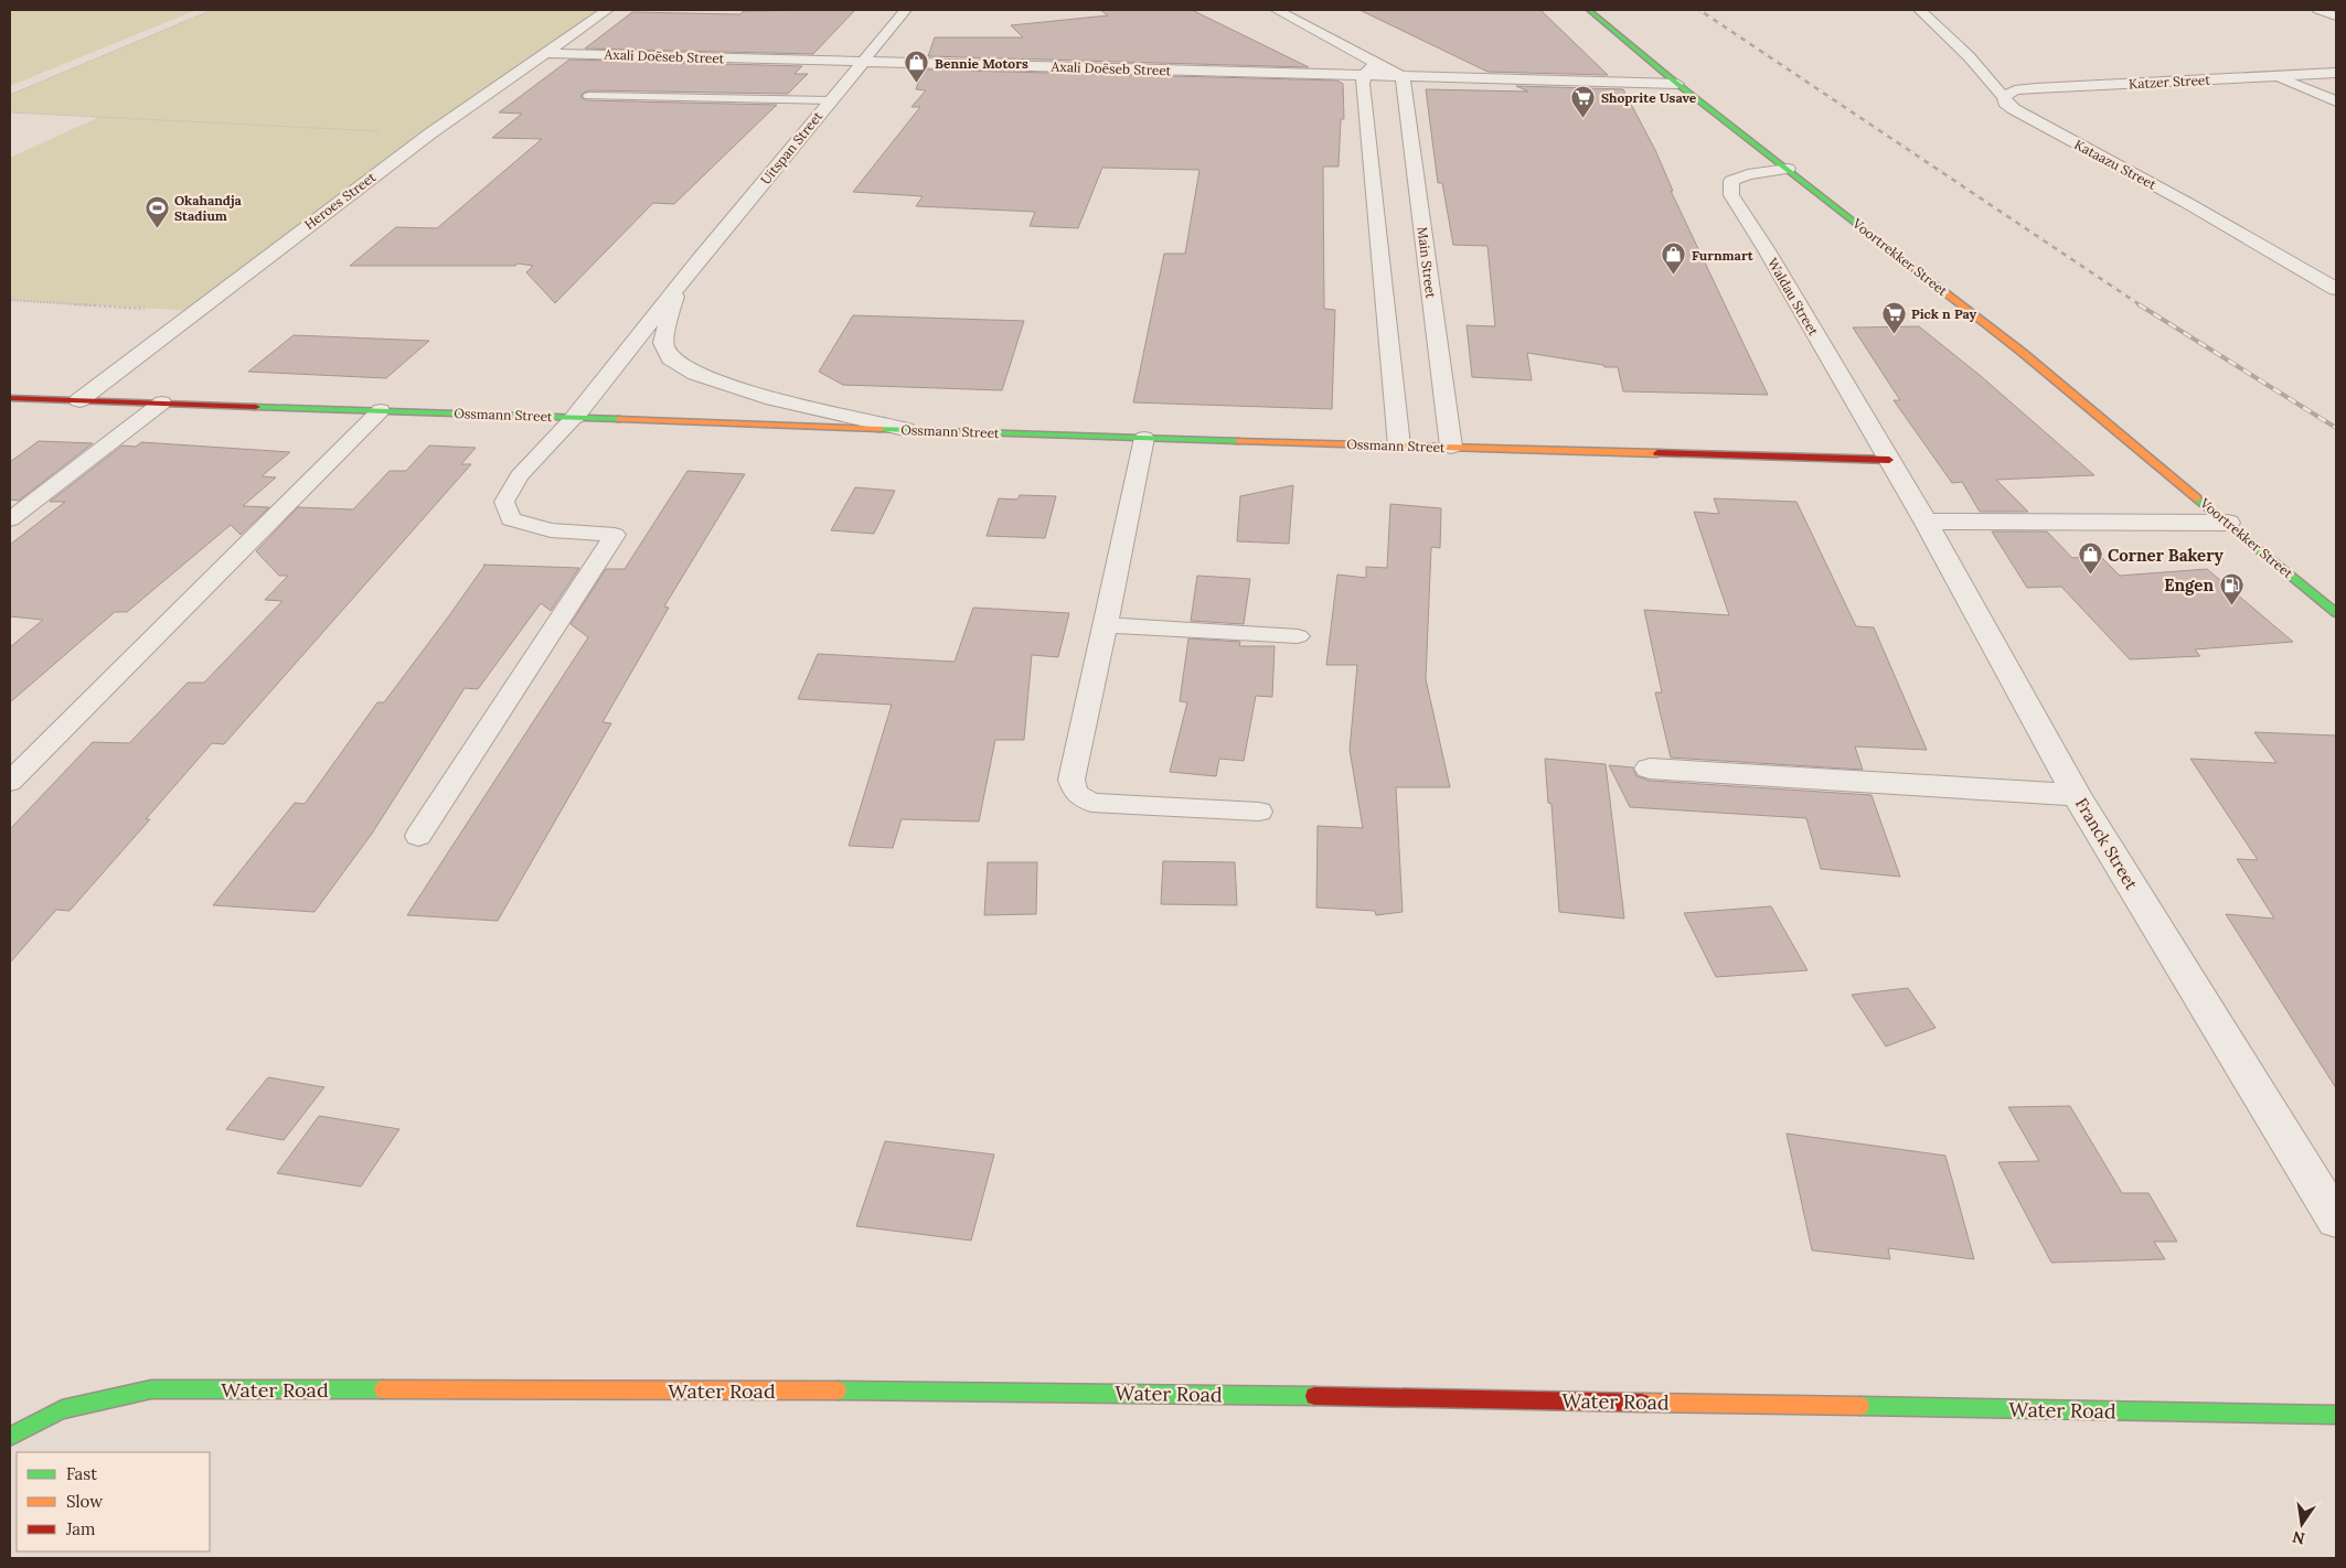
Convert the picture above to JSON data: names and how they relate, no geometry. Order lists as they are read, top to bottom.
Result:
{
  "streets": {
    "street": [
      "Axali Doëseb Street",
      "Katzer Street",
      "Uitspan Street",
      "Kataazu Street",
      "Heroes Street",
      "Voortrekker Street",
      "Main Street",
      "Waldau Street",
      "Ossmann Street",
      "Franck Street",
      "Water Road"
    ]
  },
  "crossings": [
    ["Axali Doëseb Street", "Uitspan Street"],
    ["Axali Doëseb Street", "Heroes Street"],
    ["Katzer Street", "Kataazu Street"],
    ["Uitspan Street", "Ossmann Street"],
    ["Heroes Street", "Ossmann Street"],
    ["Voortrekker Street", "Waldau Street"],
    ["Main Street", "Ossmann Street"],
    ["Waldau Street", "Ossmann Street"],
    ["Waldau Street", "Franck Street"],
    ["Ossmann Street", "Franck Street"]
  ],
  "places": {
    "shop": ["Bennie Motors", "Furnmart", "Corner Bakery"],
    "supermarket": ["Shoprite Usave", "Pick n Pay"],
    "sports": ["Okahandja Stadium"],
    "fuel station": ["Engen"]
  },
  "legend": ["Fast", "Slow", "Jam"],
  "north": "bottom"
}
